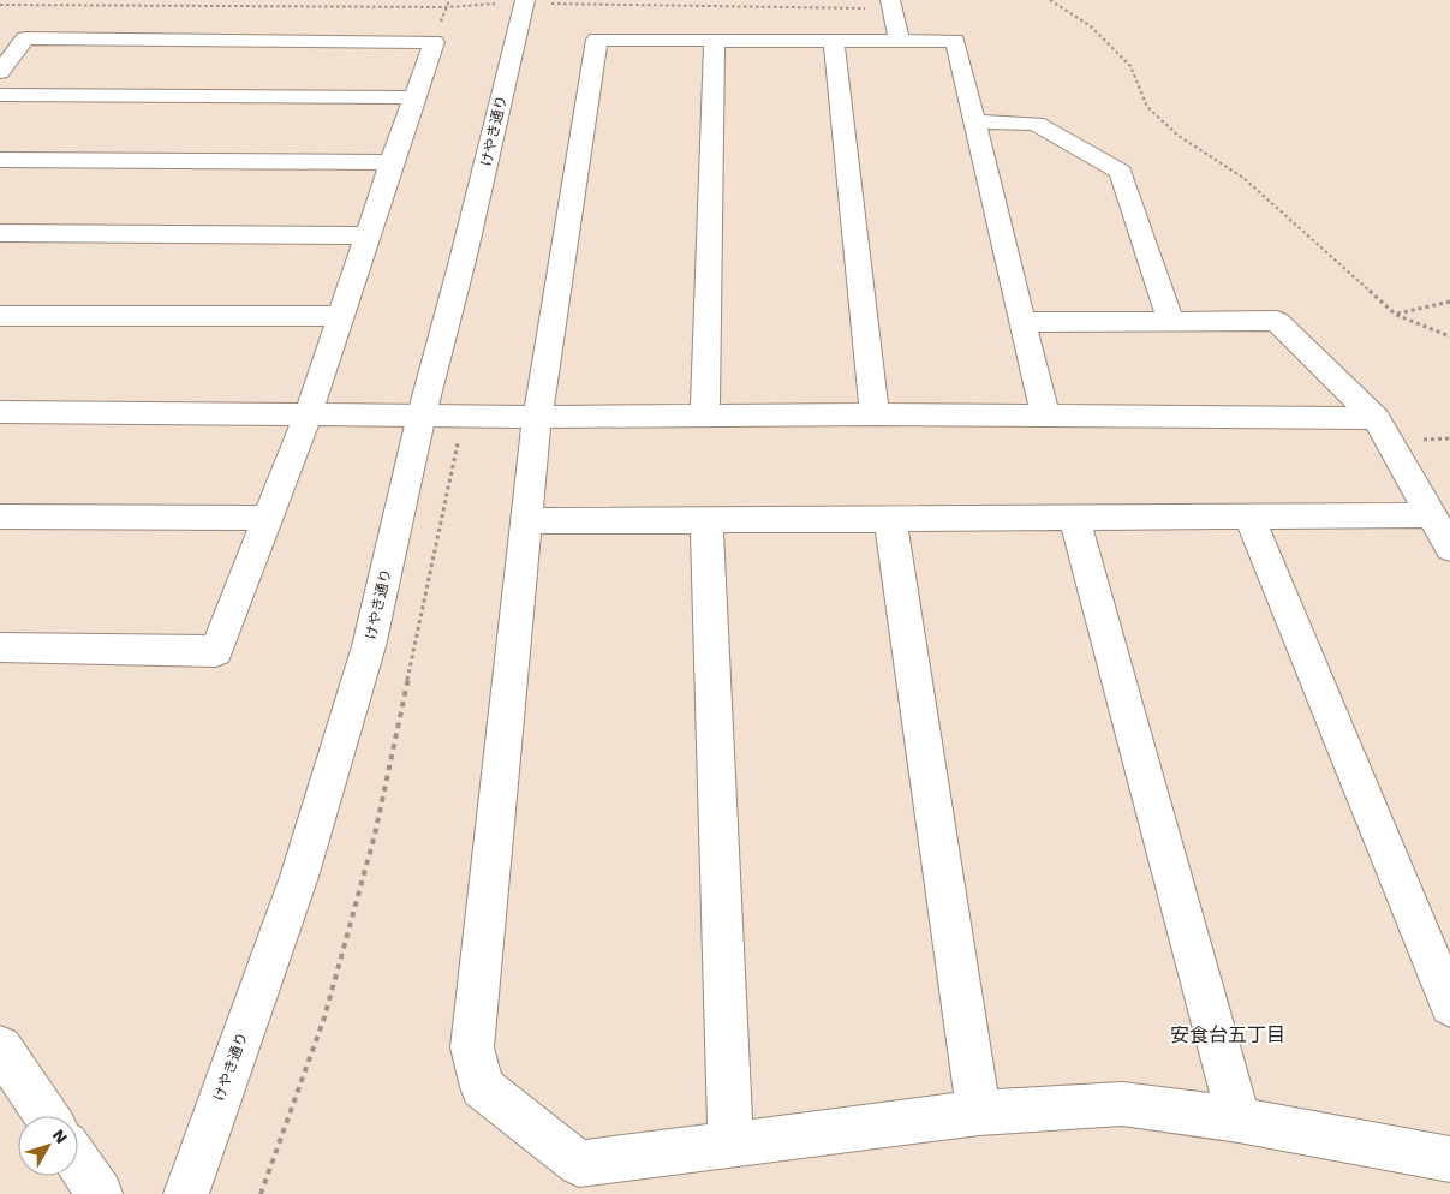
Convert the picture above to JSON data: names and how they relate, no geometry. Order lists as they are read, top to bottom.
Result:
{
  "streets": {
    "street": ["けやき通り"]
  },
  "districts": ["安食台五丁目"],
  "north": "top right"
}
